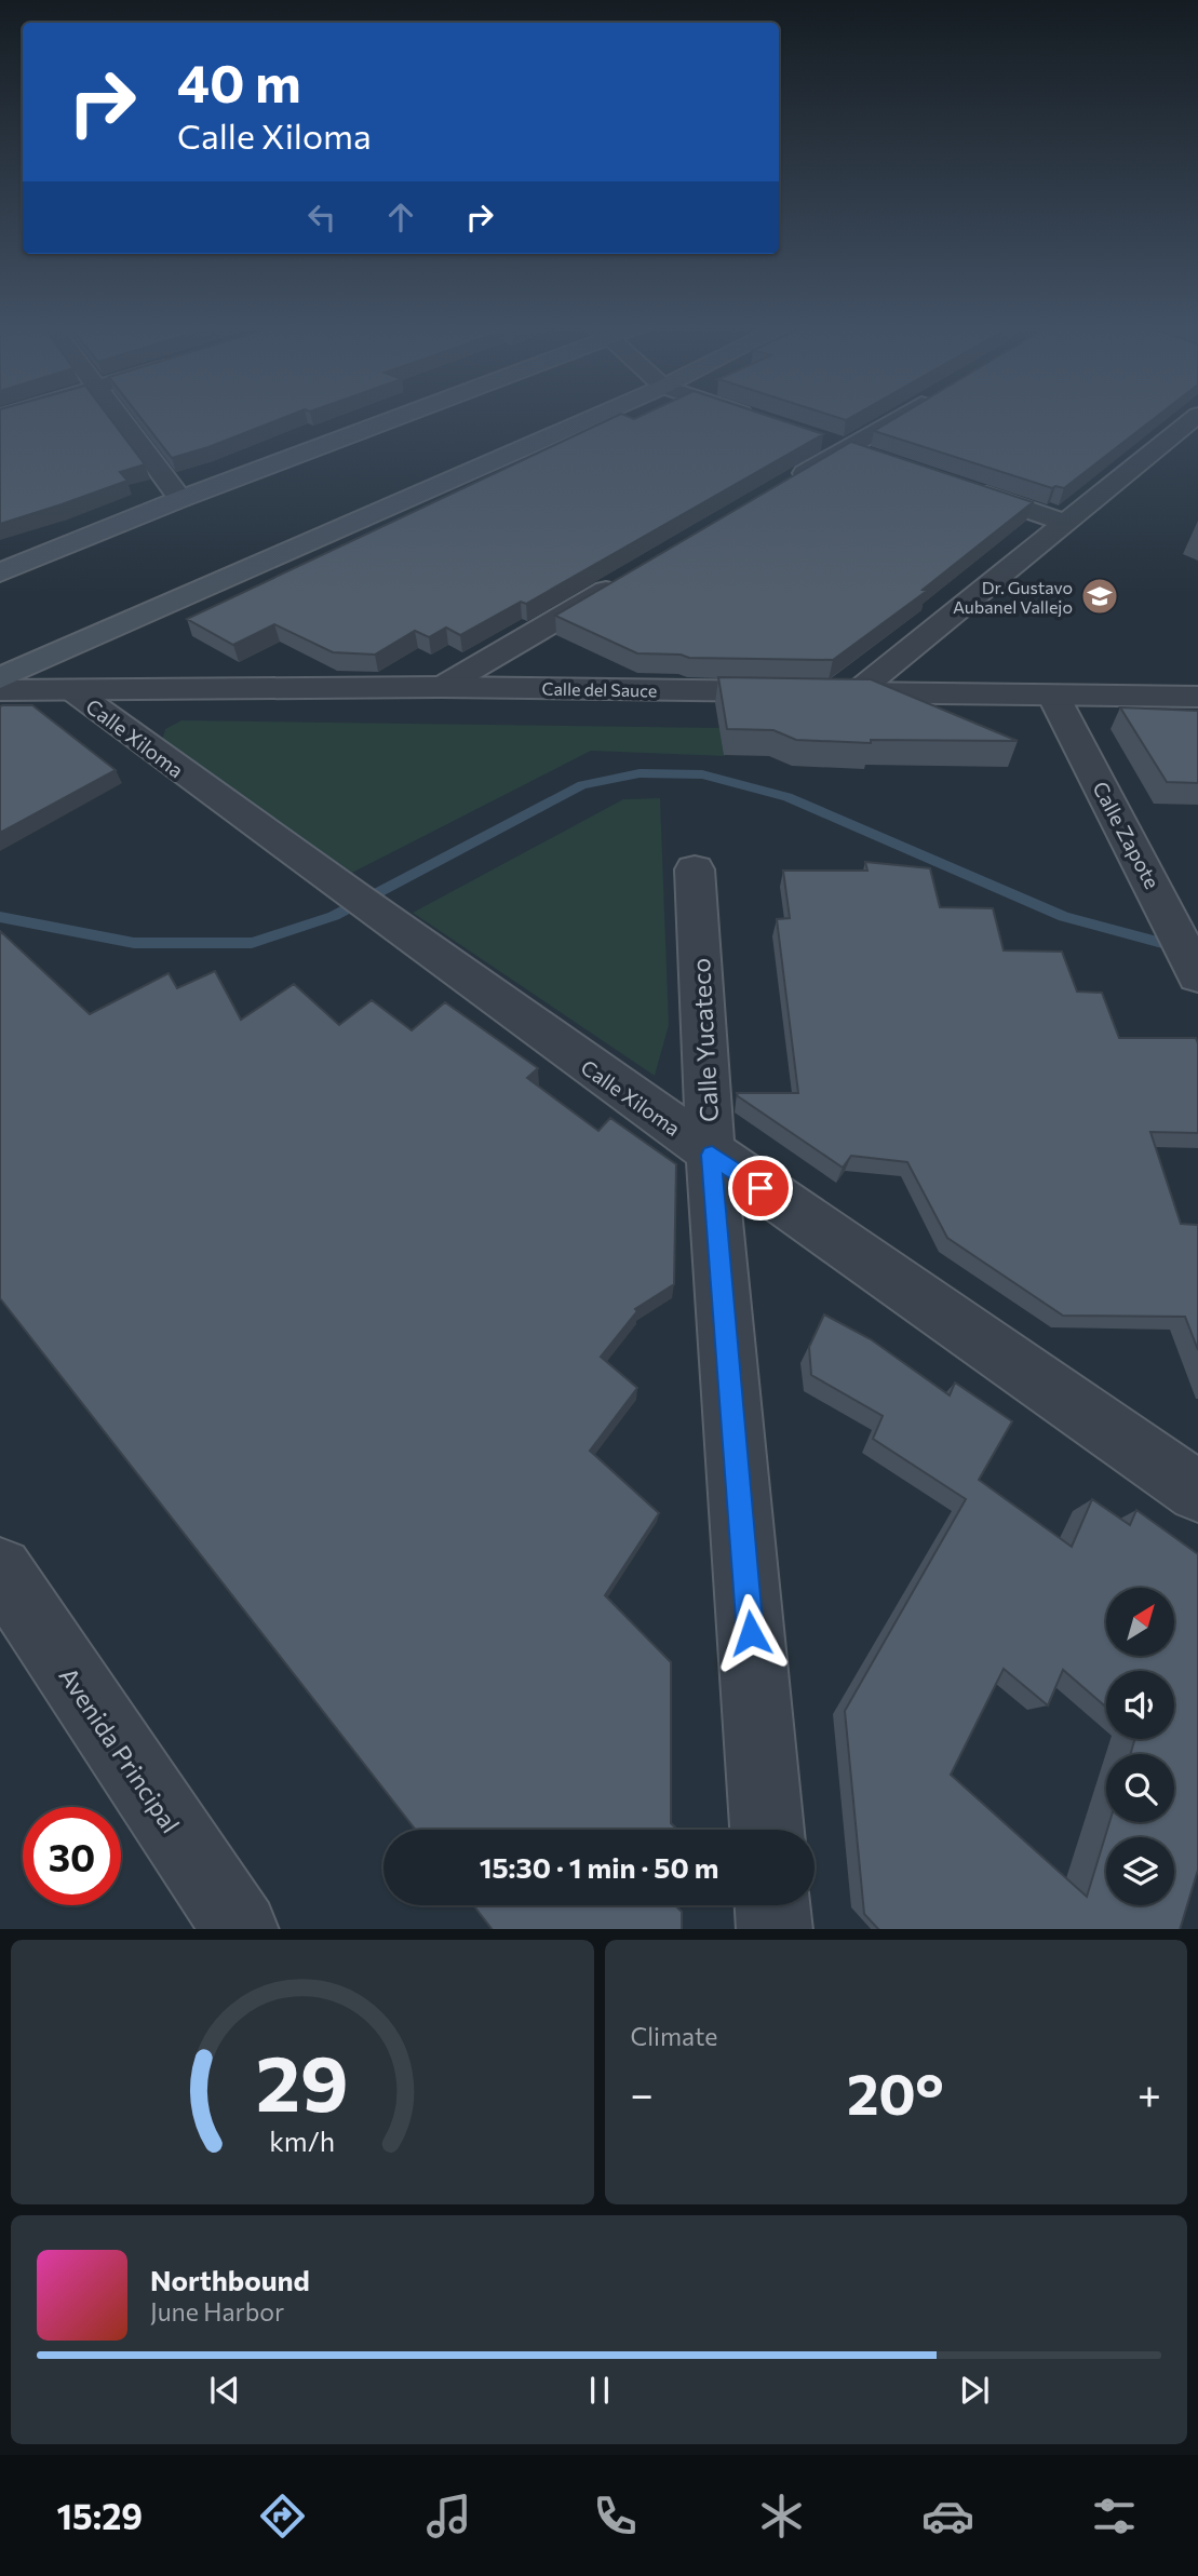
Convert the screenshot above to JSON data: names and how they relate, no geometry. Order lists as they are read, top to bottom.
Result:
{
  "streets": {
    "street": [
      "Calle del Sauce",
      "Calle Xiloma",
      "Calle Zapote",
      "Calle Yucateco",
      "Avenida Principal"
    ]
  },
  "crossings": [
    ["Calle del Sauce", "Calle Xiloma"],
    ["Calle del Sauce", "Calle Zapote"],
    ["Calle Xiloma", "Calle Yucateco"]
  ],
  "places": {
    "school or university": ["Dr. Gustavo Aubanel Vallejo"]
  },
  "north": "top right",
  "page": {
    "turn": ["40 m", "Calle Xiloma"],
    "limit": "30",
    "trip": "15:30 · 1 min · 50 m",
    "tile": "Climate",
    "heat": ["−", "20°", "+"],
    "song": ["Northbound", "June Harbor"],
    "tabs": "15:29",
    "gauge": ["29", "km/h"]
  }
}
